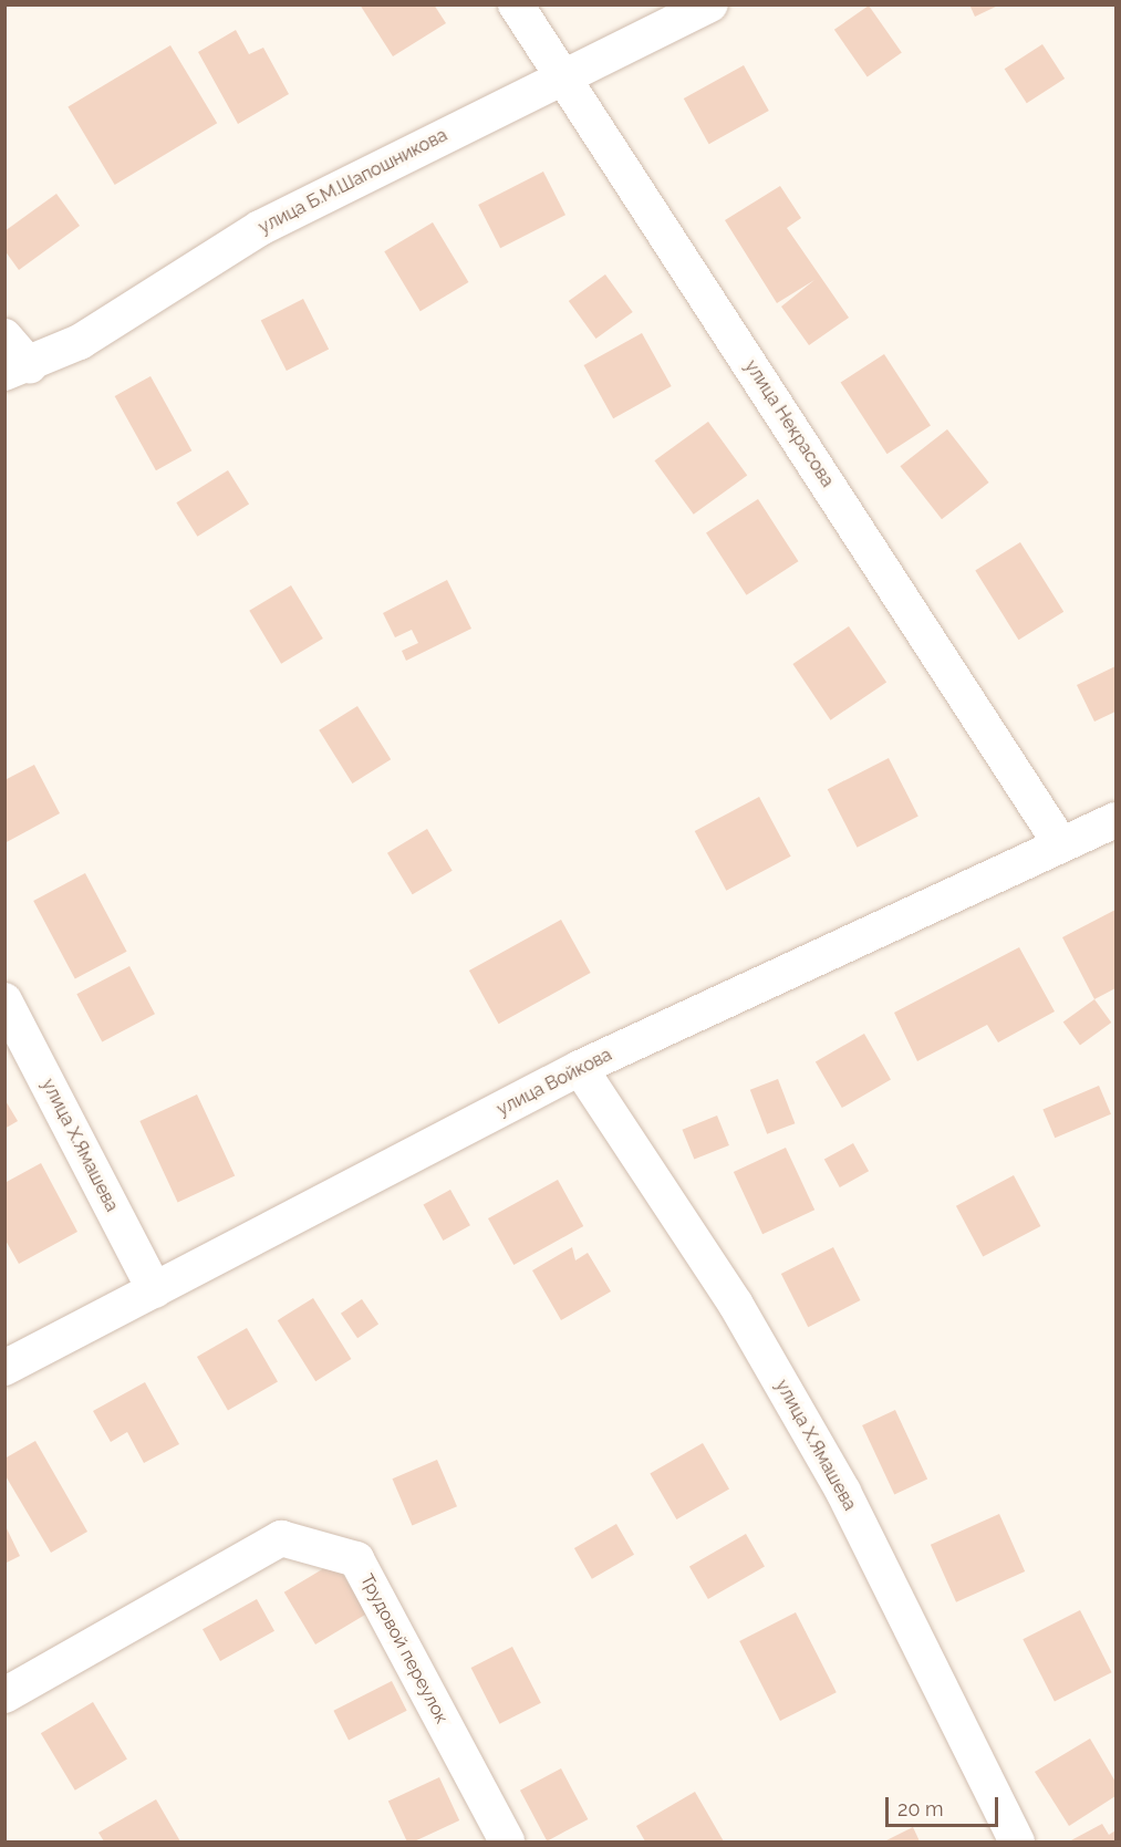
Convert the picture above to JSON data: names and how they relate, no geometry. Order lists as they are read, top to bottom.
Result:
{
  "streets": {
    "street": [
      "улица Б.М.Шапошникова",
      "улица Некрасова",
      "улица Войкова",
      "улица Х.Ямашева",
      "Трудовой переулок"
    ]
  },
  "crossings": [
    ["улица Б.М.Шапошникова", "улица Некрасова"],
    ["улица Некрасова", "улица Войкова"],
    ["улица Войкова", "улица Х.Ямашева"]
  ],
  "scale_bar": "20 m"
}
